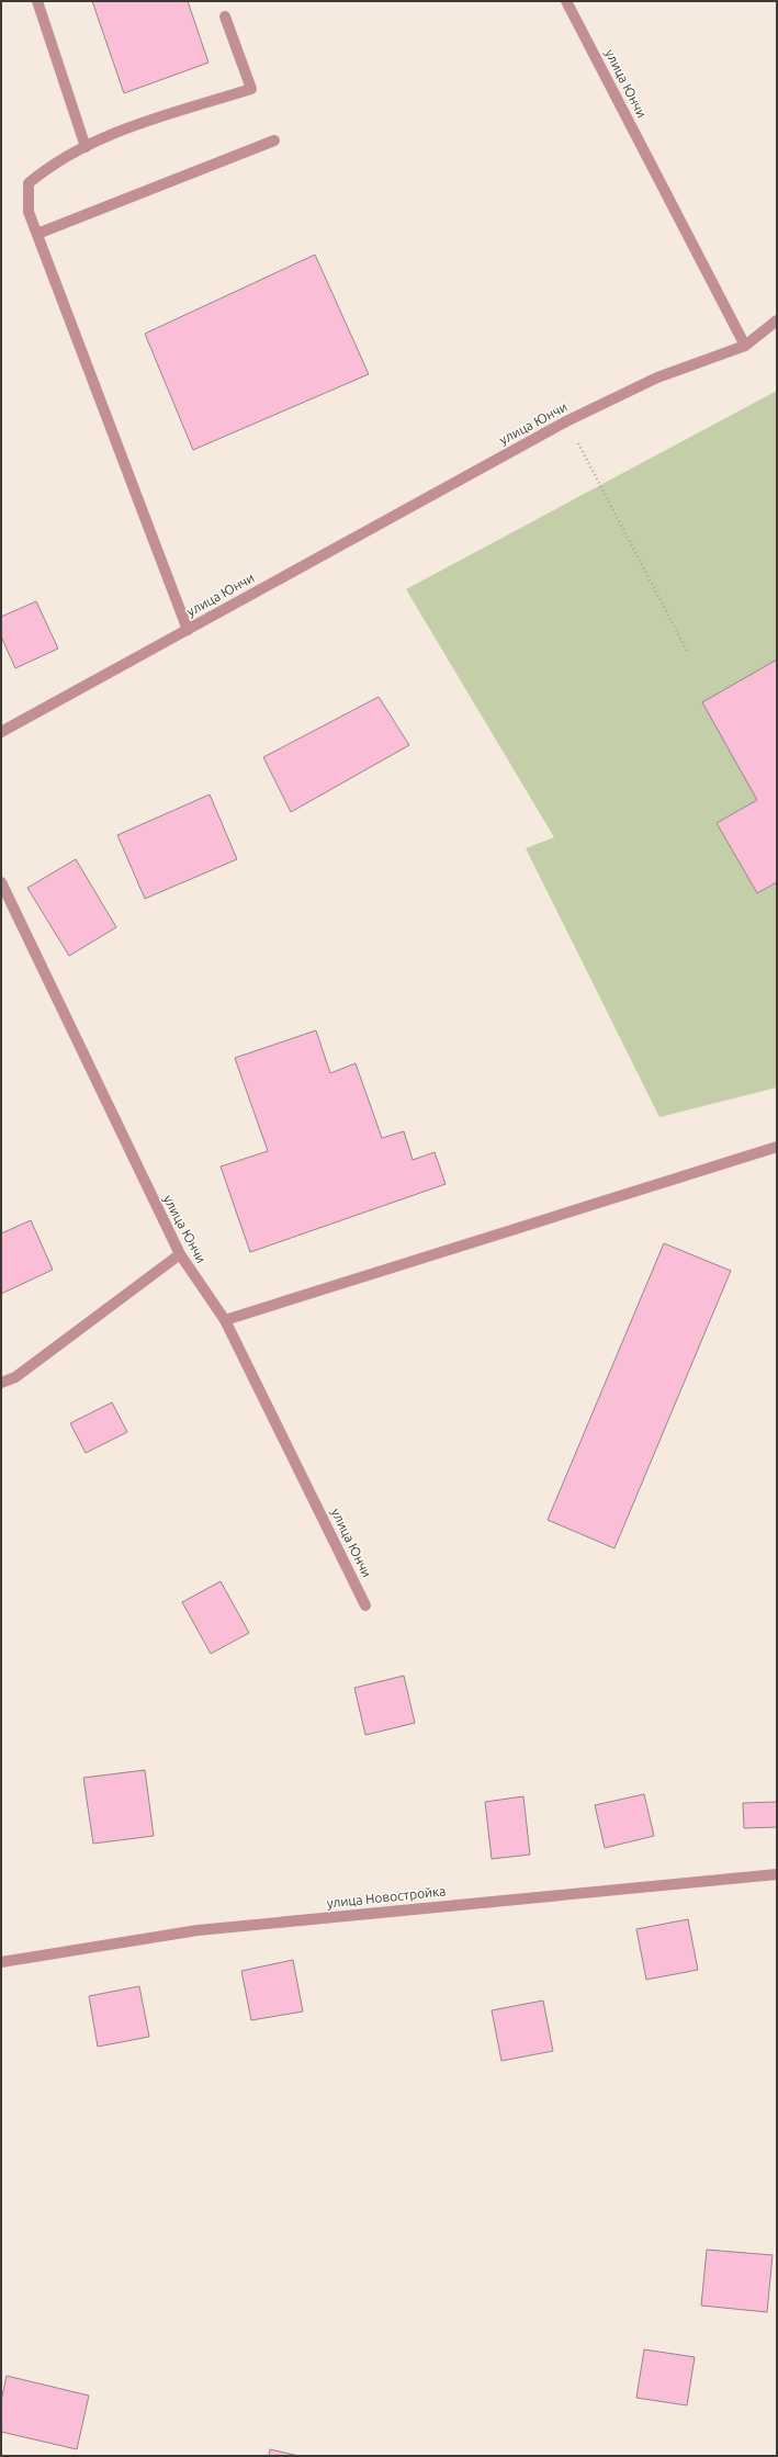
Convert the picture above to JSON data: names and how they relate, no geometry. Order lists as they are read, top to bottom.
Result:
{
  "streets": {
    "street": ["улица Юнчи", "улица Новостройка"]
  }
}
